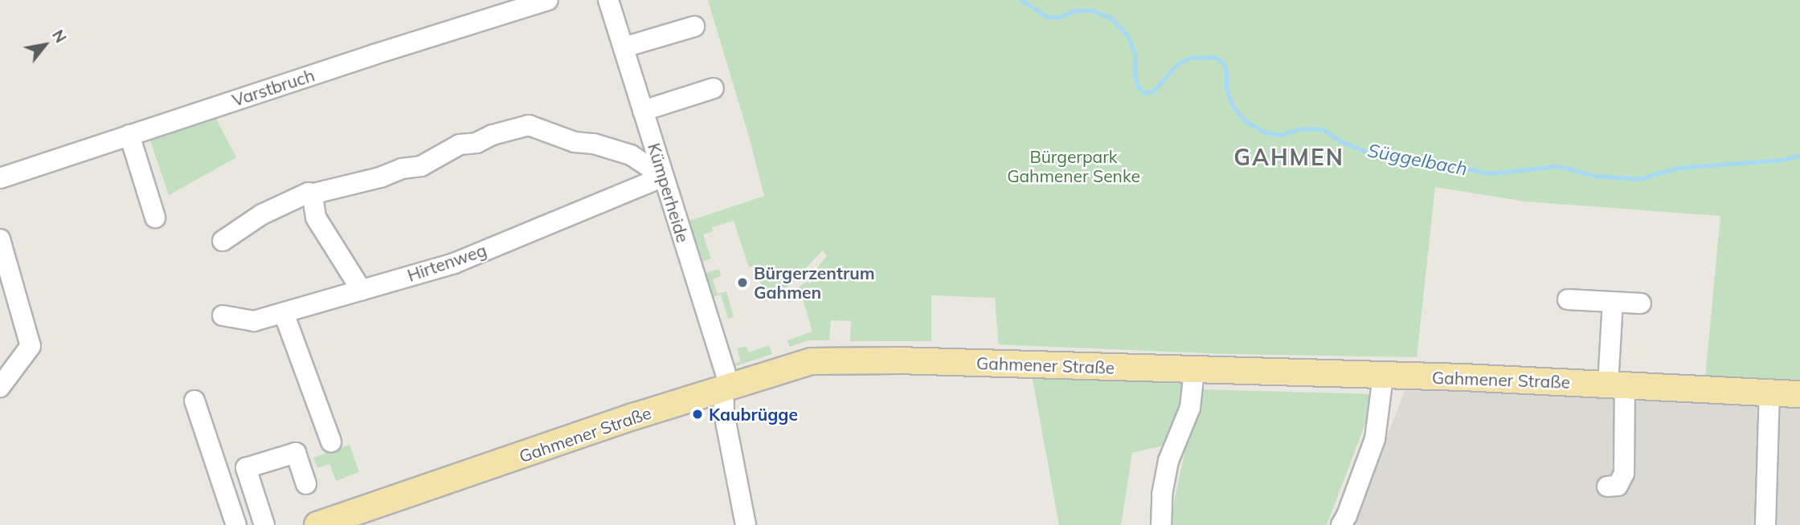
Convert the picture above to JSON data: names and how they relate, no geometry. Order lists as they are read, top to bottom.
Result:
{
  "streets": {
    "main road": ["Gahmener Straße"],
    "street": ["Varstbruch", "Kümperheide", "Hirtenweg"]
  },
  "crossings": [
    ["Kümperheide", "Hirtenweg"],
    ["Kümperheide", "Gahmener Straße"]
  ],
  "districts": ["GAHMEN"],
  "water": ["Süggelbach"],
  "parks": ["Bürgerpark Gahmener Senke"],
  "places": ["Bürgerzentrum Gahmen", "Kaubrügge"],
  "north": "top right"
}
